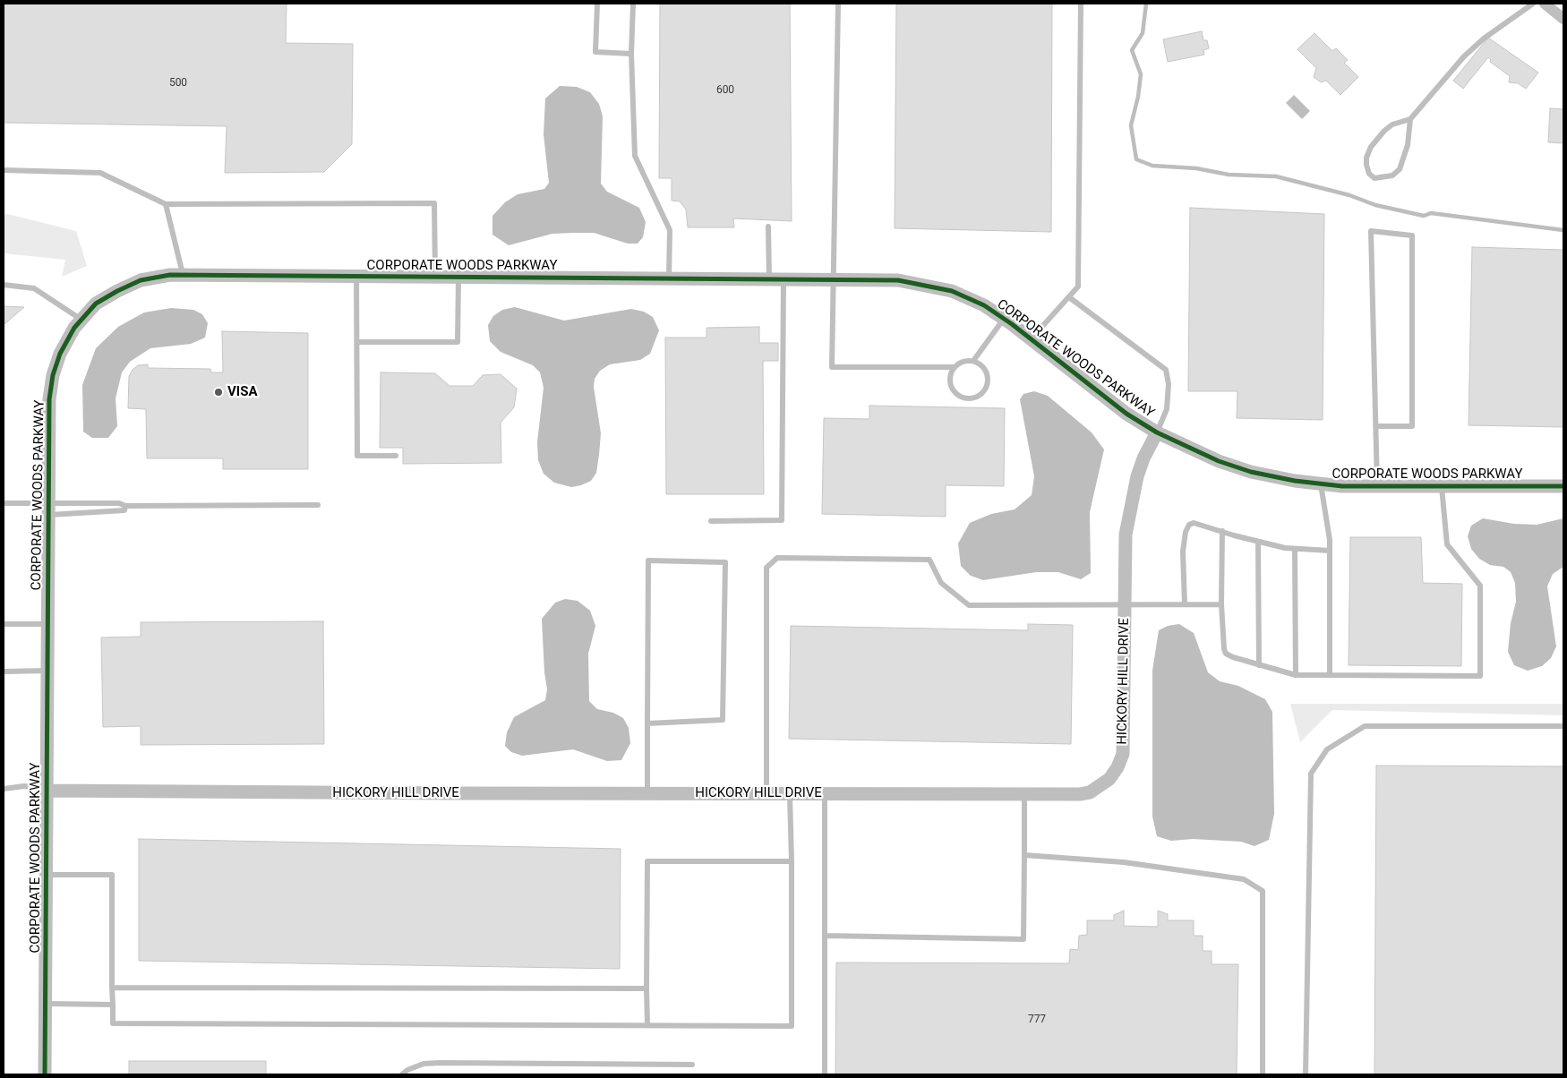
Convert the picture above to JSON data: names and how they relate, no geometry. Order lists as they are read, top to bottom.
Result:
{
  "streets": {
    "street": ["CORPORATE WOODS PARKWAY", "HICKORY HILL DRIVE"]
  },
  "crossings": [
    ["CORPORATE WOODS PARKWAY", "HICKORY HILL DRIVE"]
  ],
  "places": ["VISA"],
  "house_numbers": ["500", "600", "777"]
}
